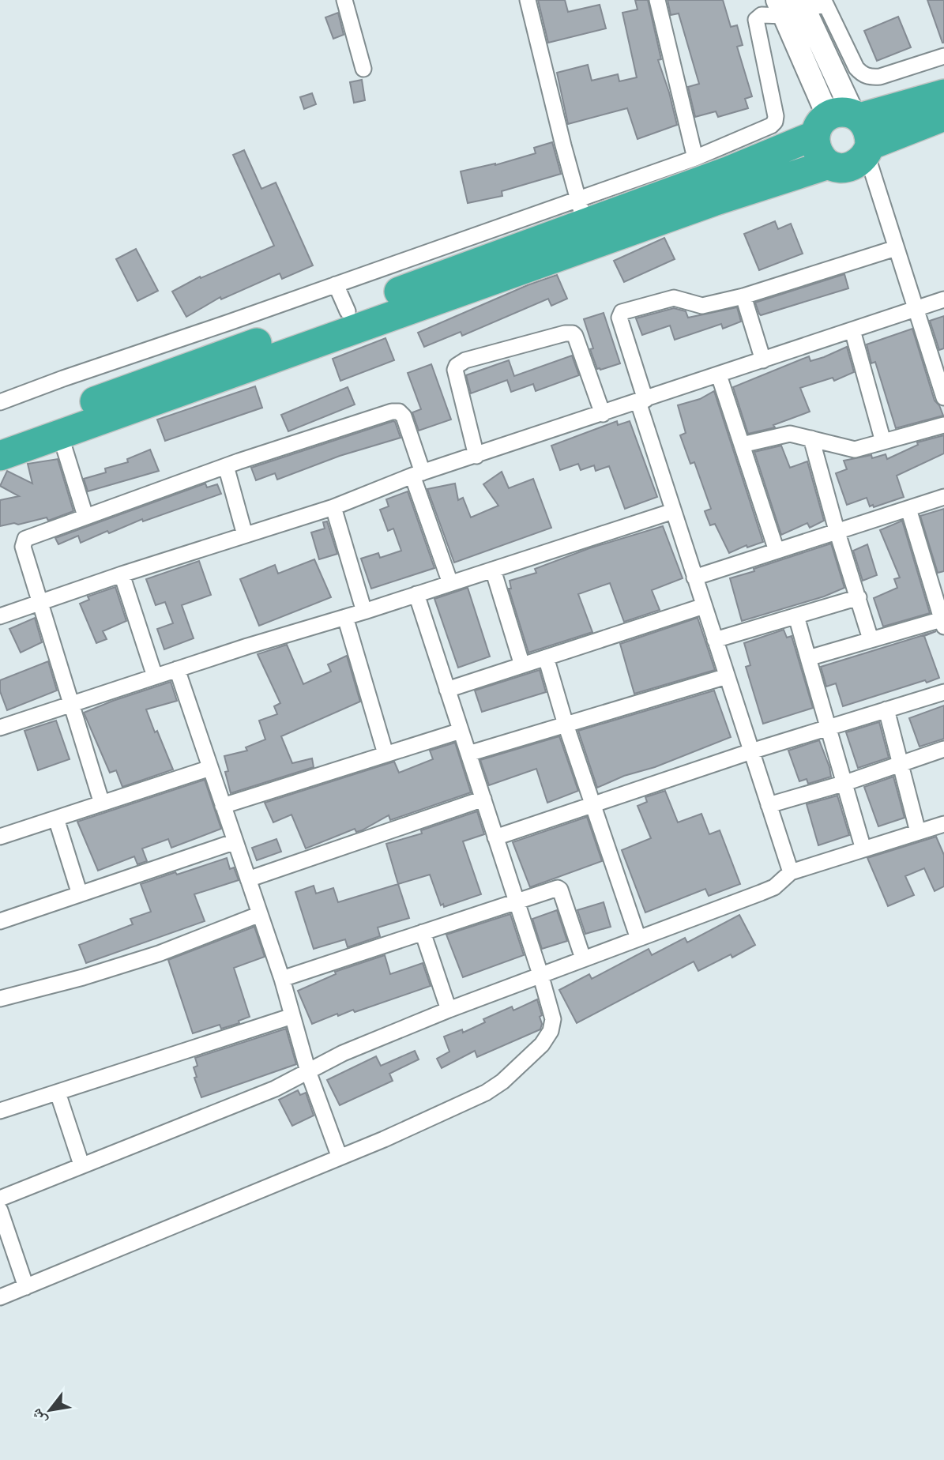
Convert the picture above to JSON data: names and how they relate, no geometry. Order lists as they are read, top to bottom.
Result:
{
  "north": "bottom left"
}
